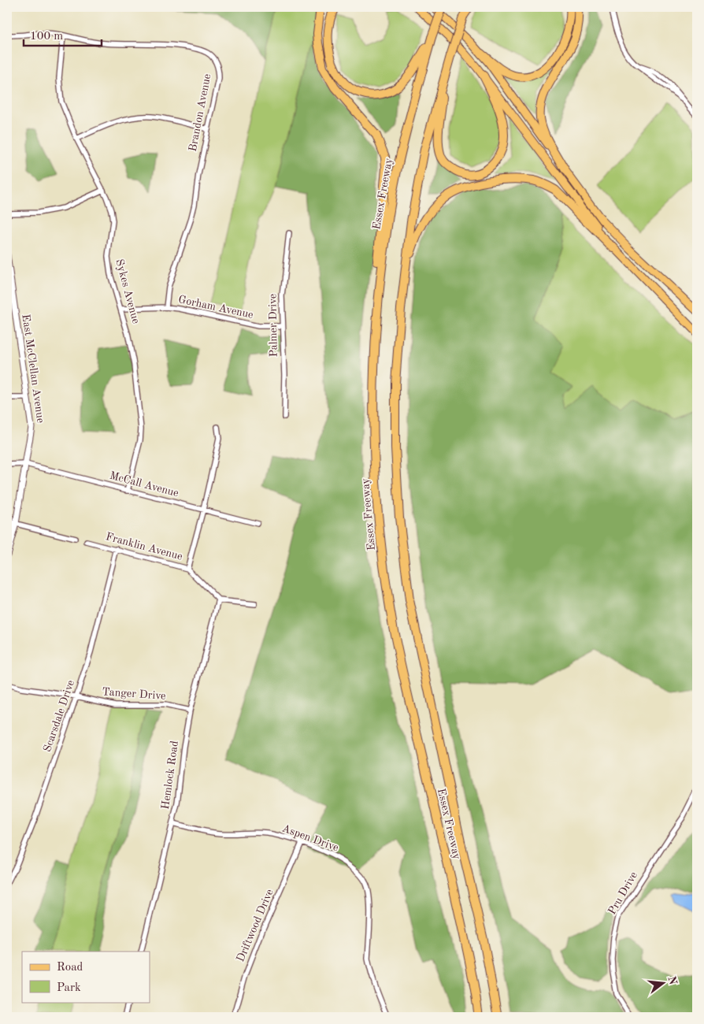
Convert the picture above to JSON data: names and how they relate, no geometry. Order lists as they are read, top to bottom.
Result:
{
  "streets": {
    "highway": ["Essex Freeway"],
    "street": [
      "Brandon Avenue",
      "Sykes Avenue",
      "Gorham Avenue",
      "Palmer Drive",
      "East McClellan Avenue",
      "McCall Avenue",
      "Franklin Avenue",
      "Tanger Drive",
      "Scarsdale Drive",
      "Hemlock Road",
      "Aspen Drive",
      "Pru Drive",
      "Driftwood Drive"
    ]
  },
  "crossings": [
    ["Brandon Avenue", "Sykes Avenue"],
    ["Brandon Avenue", "Gorham Avenue"],
    ["Sykes Avenue", "Gorham Avenue"],
    ["Sykes Avenue", "McCall Avenue"],
    ["Gorham Avenue", "Palmer Drive"],
    ["East McClellan Avenue", "McCall Avenue"],
    ["Franklin Avenue", "Scarsdale Drive"],
    ["Franklin Avenue", "Hemlock Road"],
    ["Tanger Drive", "Scarsdale Drive"],
    ["Tanger Drive", "Hemlock Road"],
    ["Hemlock Road", "Aspen Drive"],
    ["Aspen Drive", "Driftwood Drive"]
  ],
  "legend": ["Road", "Park"],
  "scale_bar": "100 m",
  "north": "right"
}
